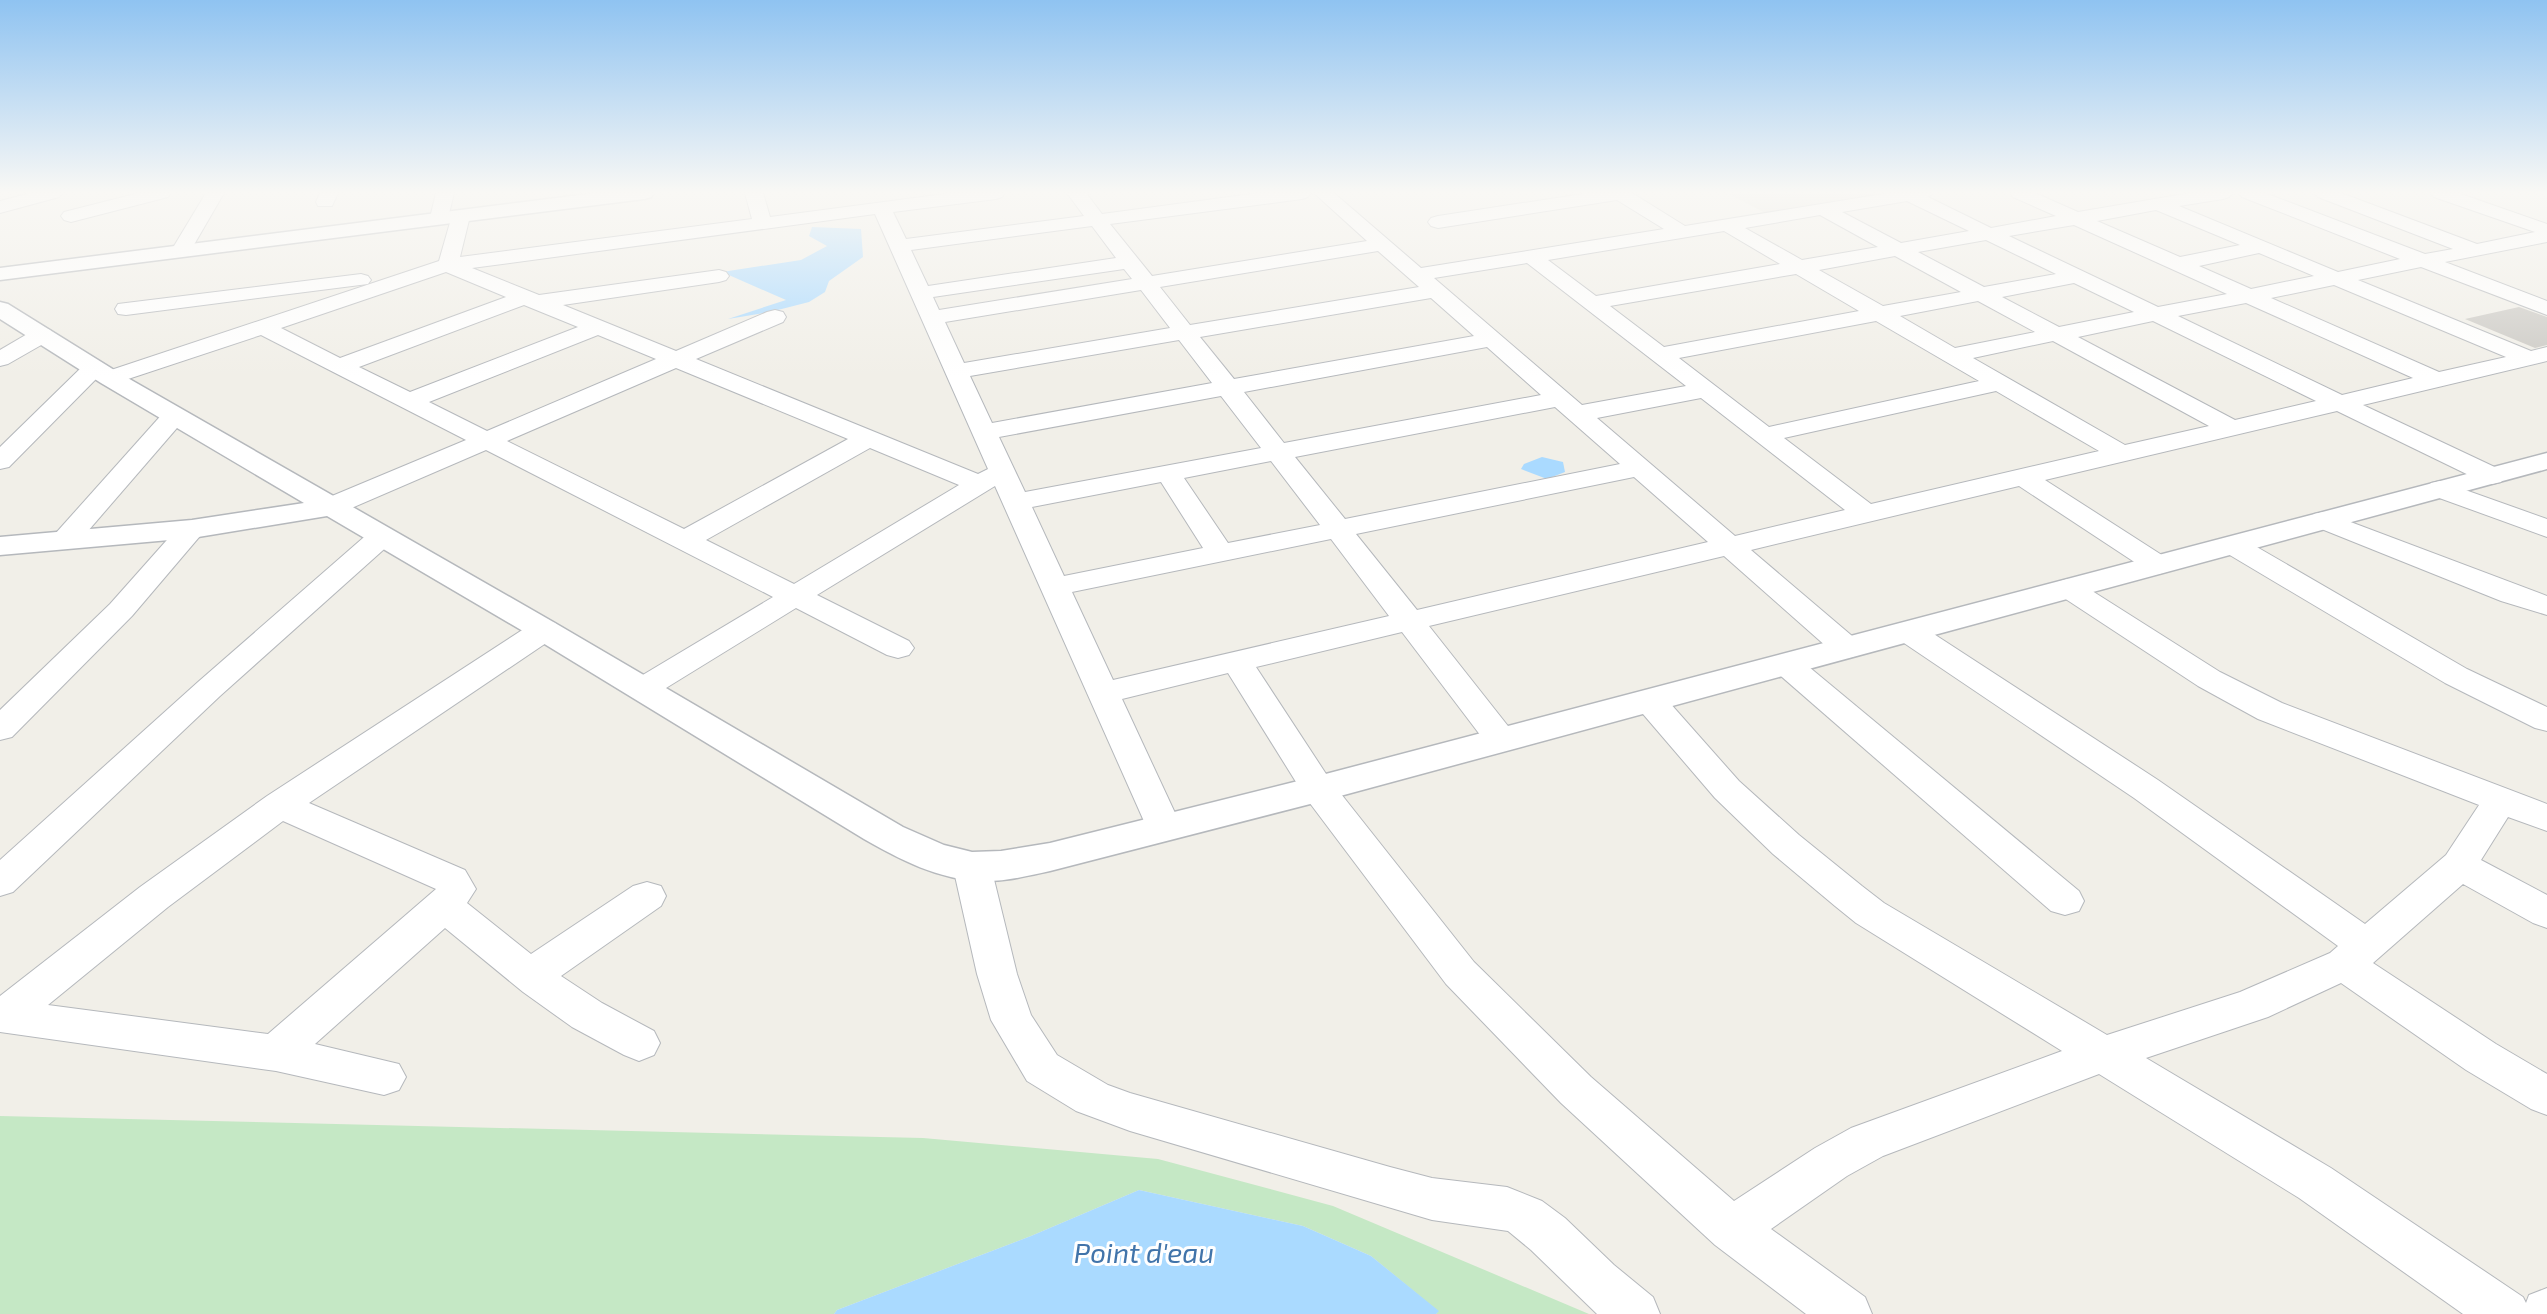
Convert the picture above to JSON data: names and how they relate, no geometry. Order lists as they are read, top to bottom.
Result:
{
  "water": ["Point d'eau"]
}
